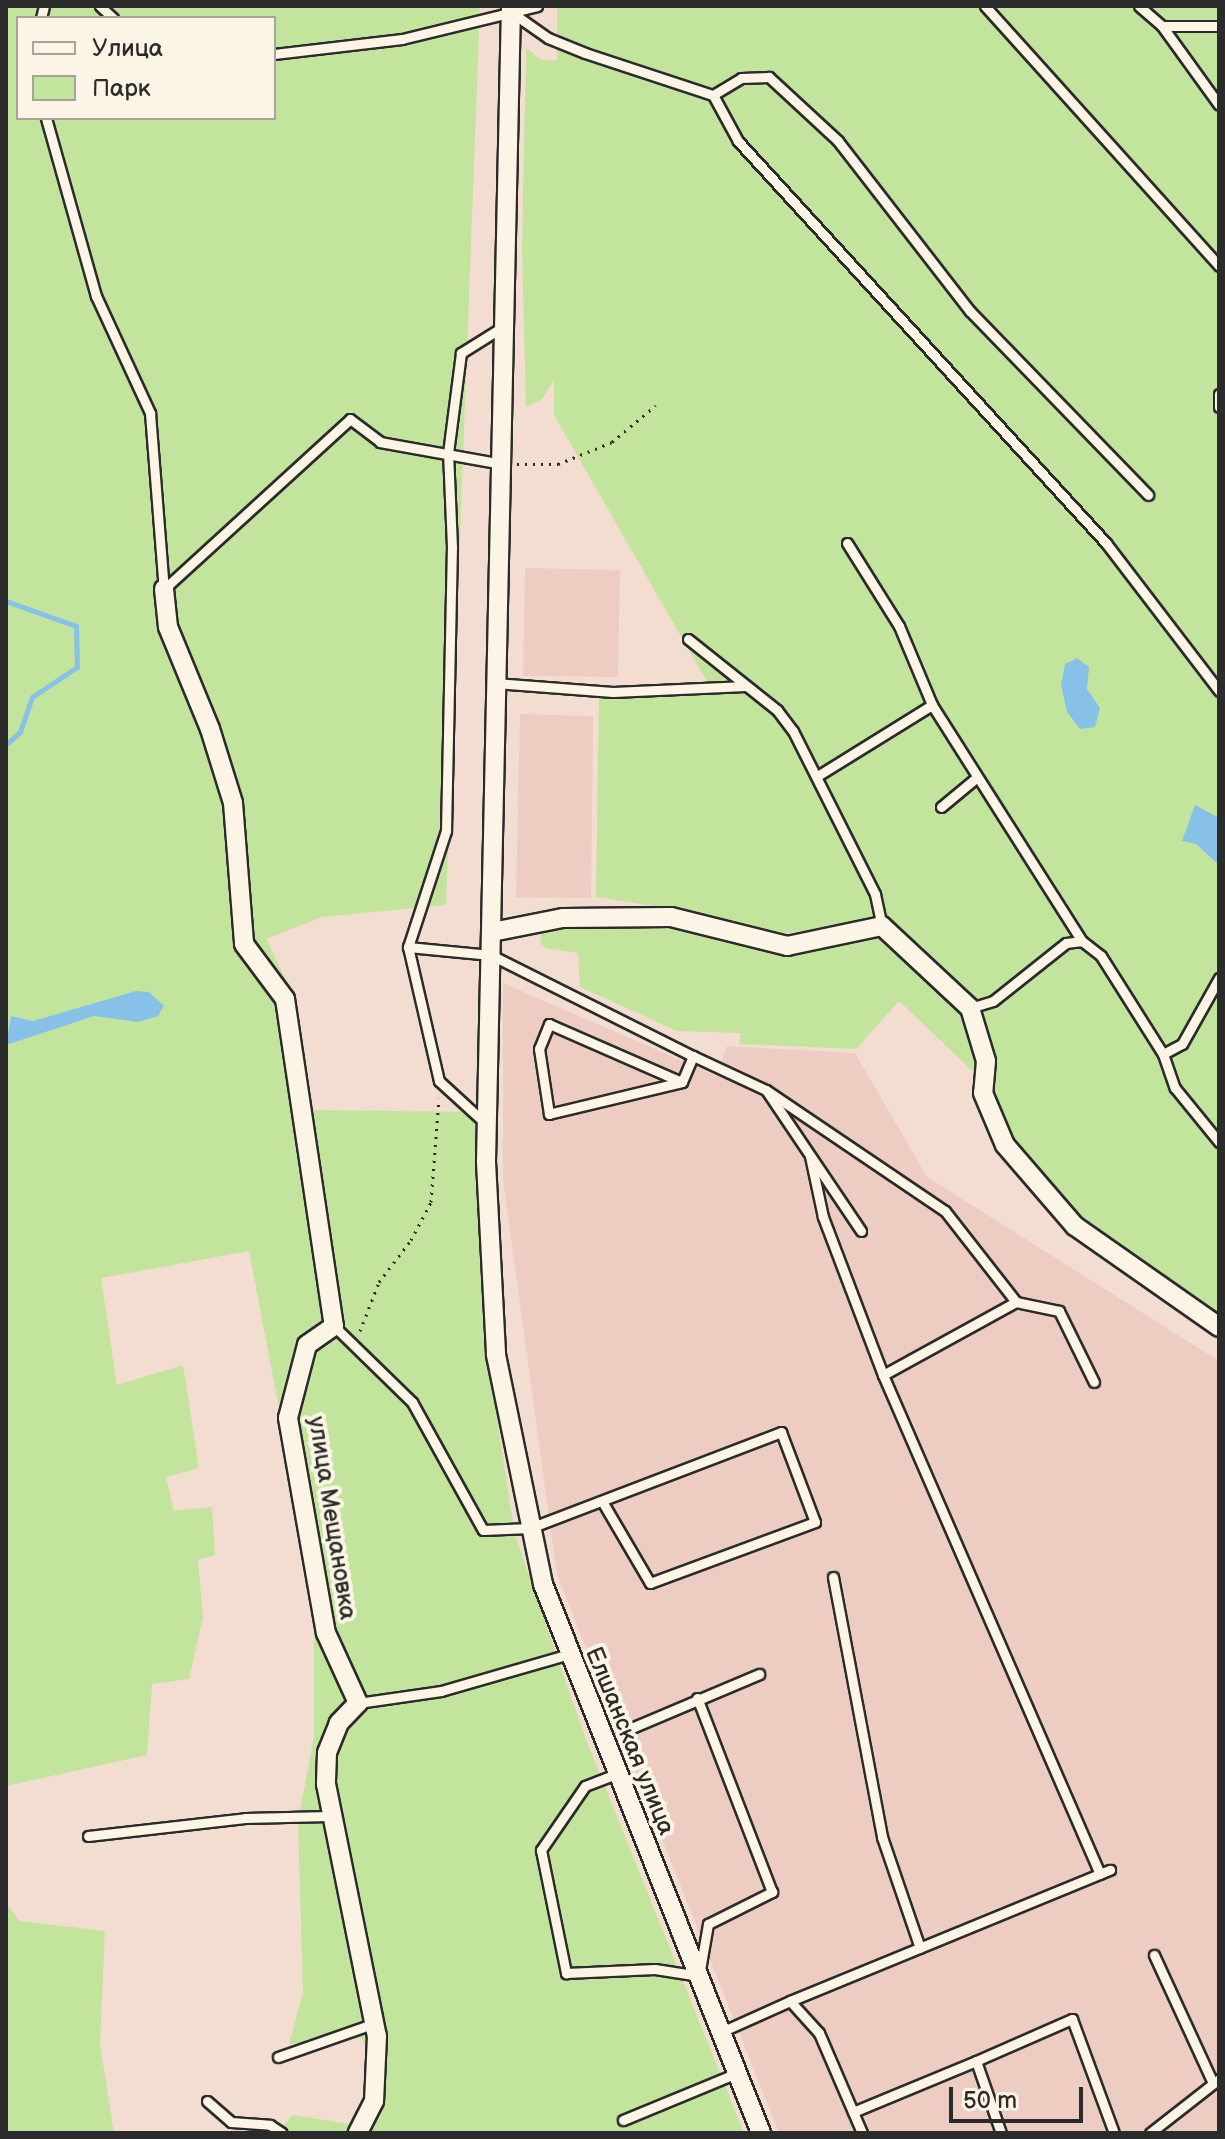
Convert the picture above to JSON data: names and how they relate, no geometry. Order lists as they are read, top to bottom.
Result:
{
  "streets": {
    "street": ["улица Мещановка", "Елшанская улица"]
  },
  "legend": ["Улица", "Парк"],
  "scale_bar": "50 m"
}
